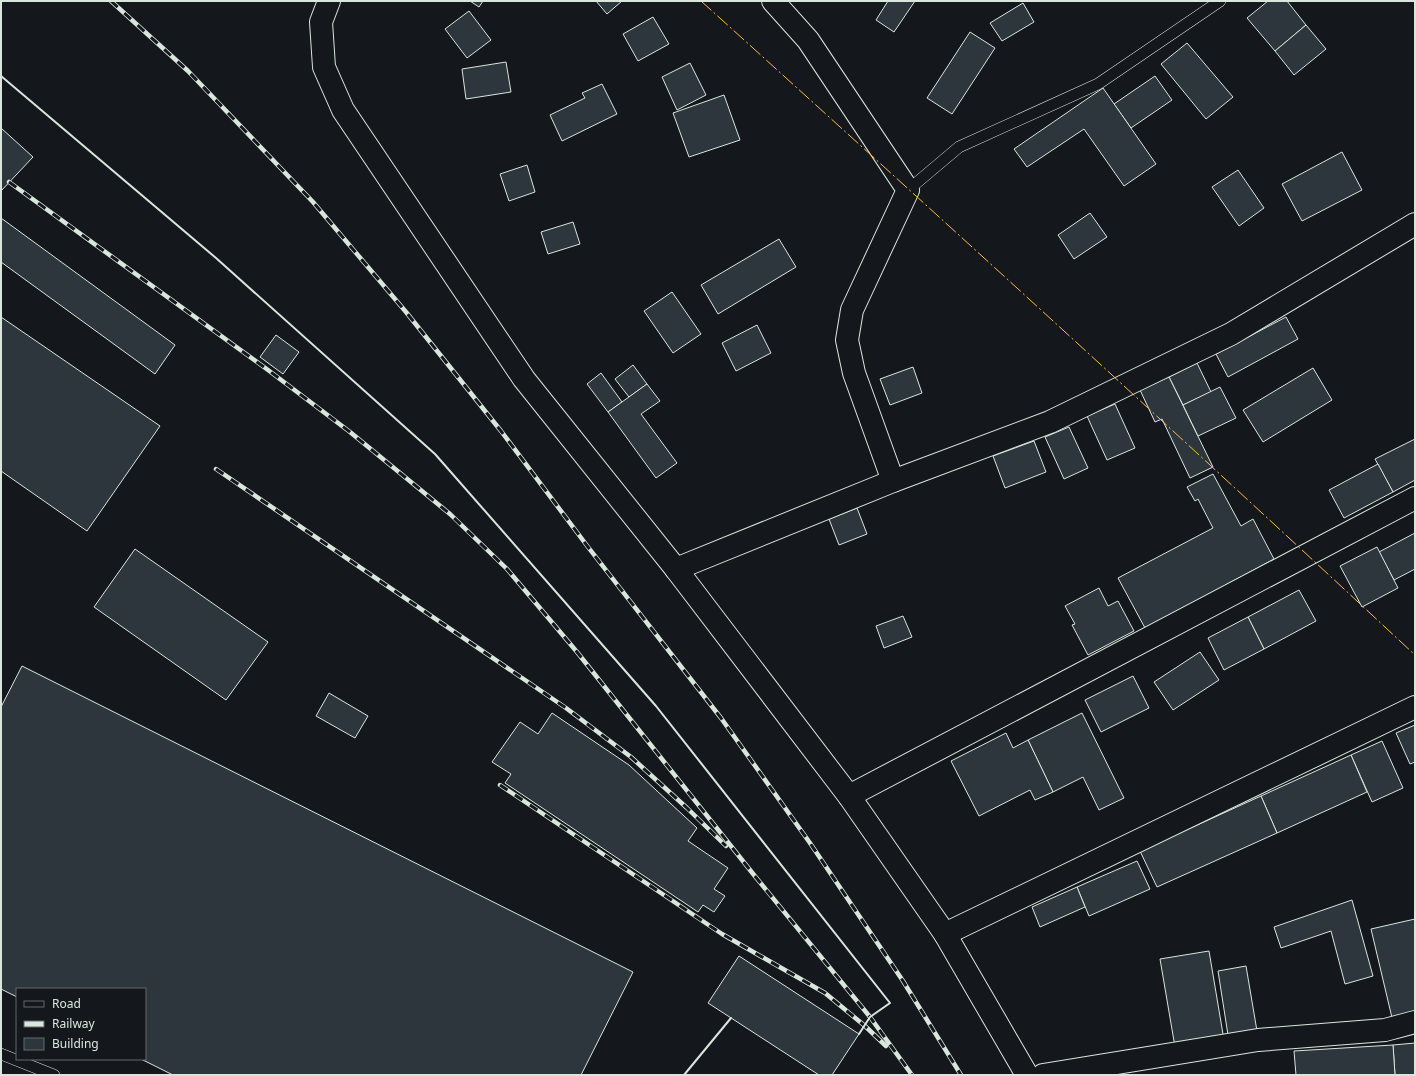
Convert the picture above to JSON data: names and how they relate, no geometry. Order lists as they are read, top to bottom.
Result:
{
  "legend": ["Road", "Railway", "Building"]
}
